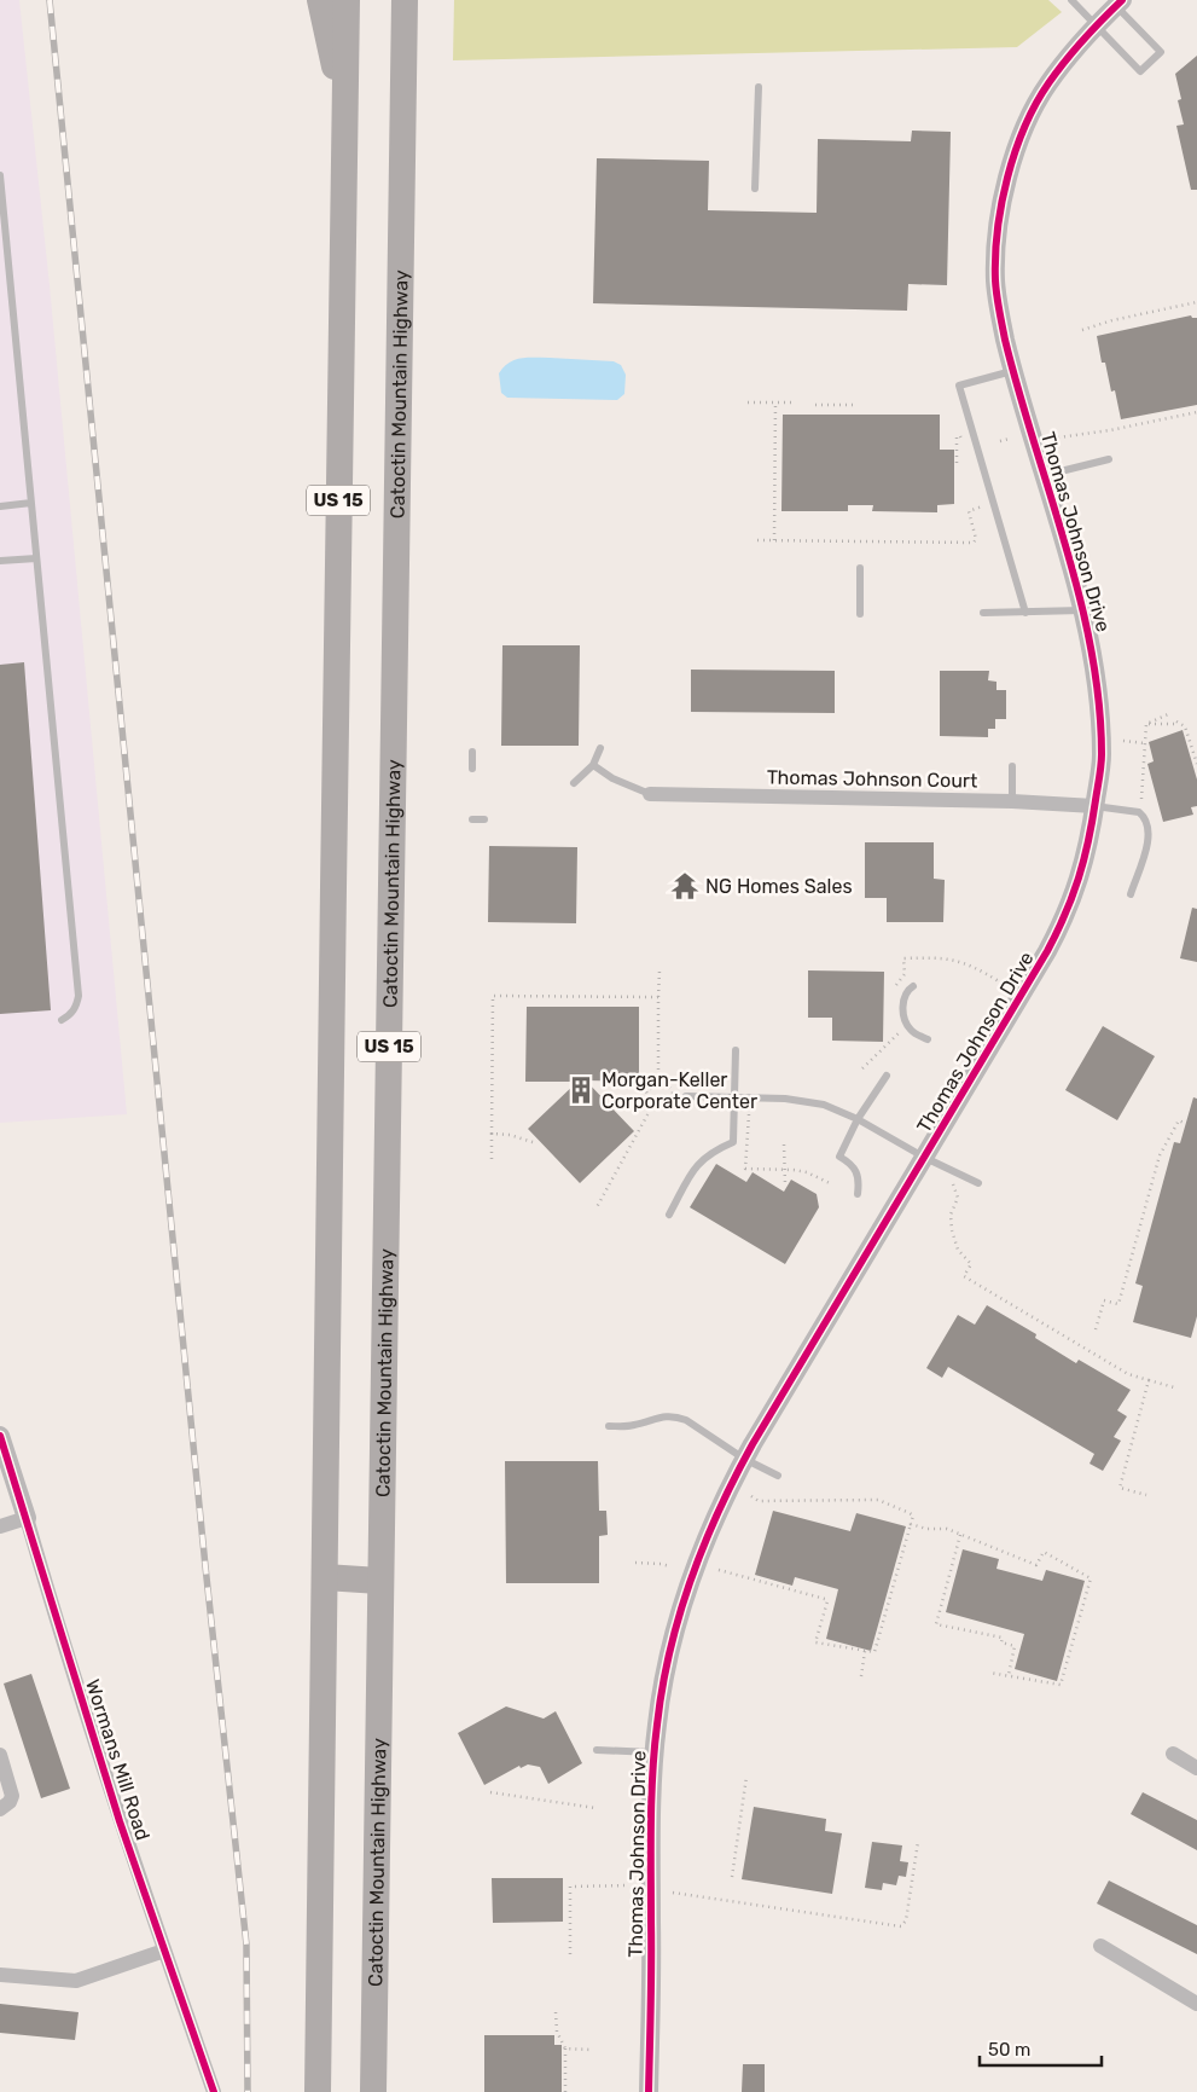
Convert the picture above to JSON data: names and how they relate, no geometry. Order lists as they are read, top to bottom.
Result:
{
  "streets": {
    "highway": ["Catoctin Mountain Highway", "US 15"],
    "street": ["Thomas Johnson Drive", "Thomas Johnson Court", "Wormans Mill Road"]
  },
  "crossings": [
    ["Thomas Johnson Drive", "Thomas Johnson Court"]
  ],
  "places": {
    "temple": ["NG Homes Sales"],
    "building": ["Morgan-Keller Corporate Center"]
  },
  "scale_bar": "50 m"
}
